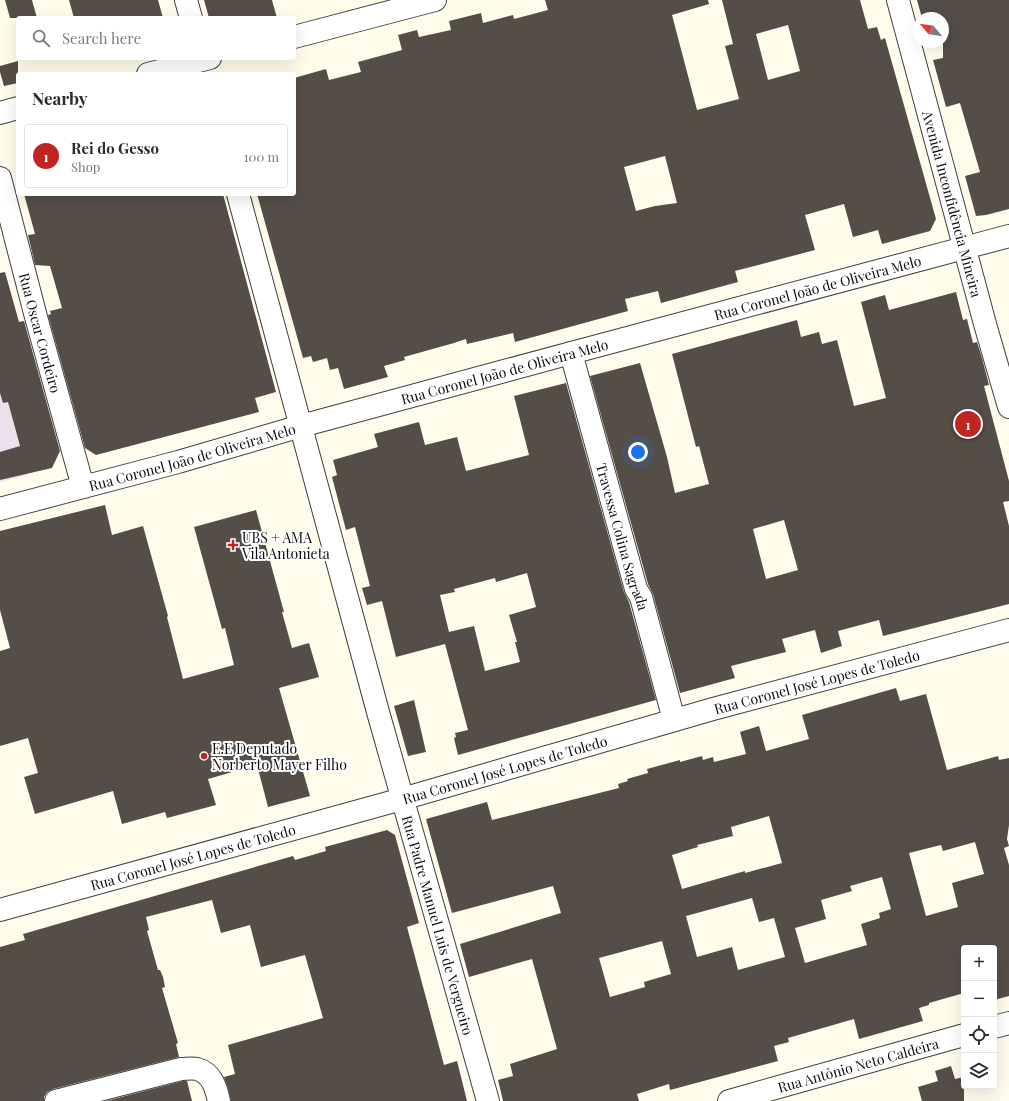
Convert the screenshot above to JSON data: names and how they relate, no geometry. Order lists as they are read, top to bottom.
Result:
{
  "streets": {
    "street": [
      "Avenida Inconfidência Mineira",
      "Rua Coronel João de Oliveira Melo",
      "Rua Oscar Cordeiro",
      "Travessa Colina Sagrada",
      "Rua Coronel José Lopes de Toledo",
      "Rua Padre Manuel Luis de Vergueiro",
      "Rua Antônio Neto Caldeira"
    ]
  },
  "crossings": [
    ["Avenida Inconfidência Mineira", "Rua Coronel João de Oliveira Melo"],
    ["Rua Coronel João de Oliveira Melo", "Rua Oscar Cordeiro"],
    ["Rua Coronel João de Oliveira Melo", "Travessa Colina Sagrada"],
    ["Rua Coronel João de Oliveira Melo", "Rua Padre Manuel Luis de Vergueiro"],
    ["Travessa Colina Sagrada", "Rua Coronel José Lopes de Toledo"],
    ["Rua Coronel José Lopes de Toledo", "Rua Padre Manuel Luis de Vergueiro"]
  ],
  "places": {
    "health": ["UBS + AMA Vila Antonieta"],
    "other": ["E.E Deputado Norberto Mayer Filho"]
  },
  "north": "top left",
  "page": {
    "search": "Search here",
    "heading": "Nearby",
    "list": [
      {
        "mark": "1",
        "name": "Rei do Gesso",
        "note": "Shop",
        "value": "100 m"
      }
    ],
    "pins": "1",
    "map_buttons": ["+", "−"]
  }
}
